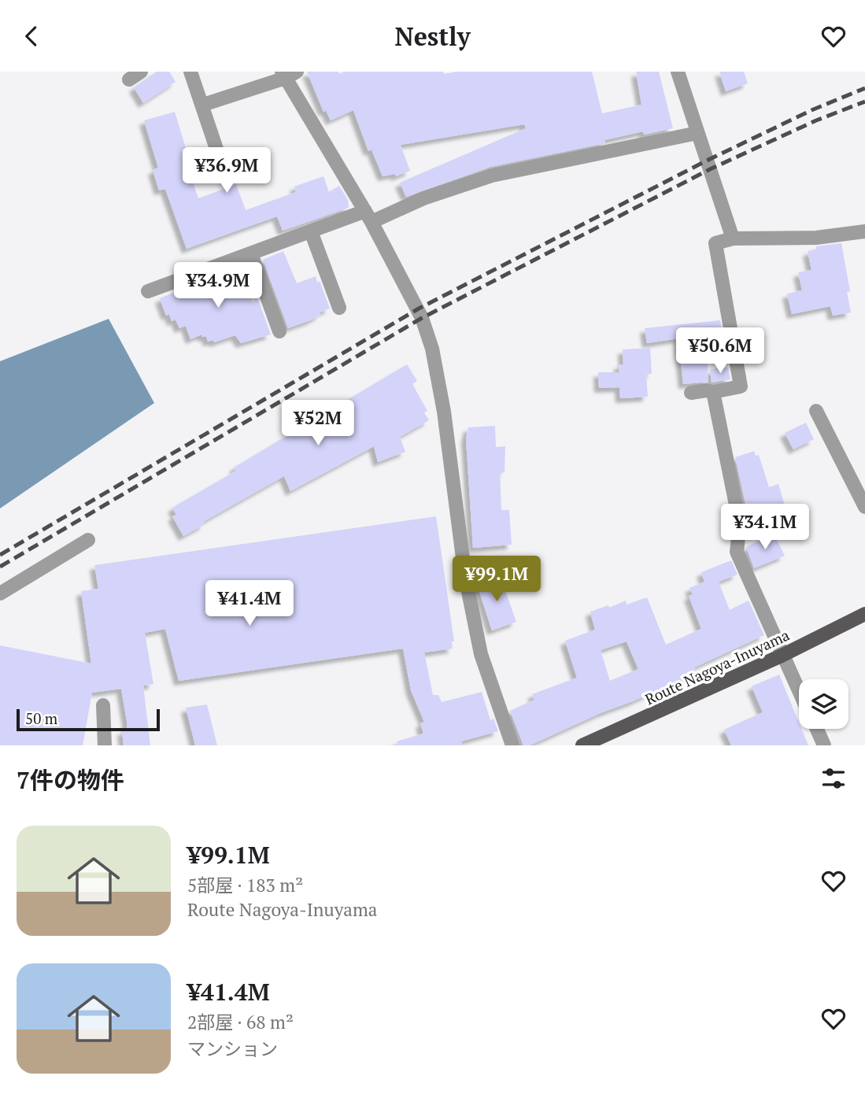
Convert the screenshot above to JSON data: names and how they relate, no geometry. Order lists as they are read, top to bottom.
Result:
{
  "streets": {
    "main road": ["Route Nagoya-Inuyama"]
  },
  "scale_bar": "50 m",
  "page": {
    "header": "Nestly",
    "price": [
      "¥36.9M",
      "¥34.9M",
      "¥50.6M",
      "¥52M",
      "¥34.1M",
      "¥99.1M",
      "¥41.4M"
    ],
    "scale": "50 m",
    "heading": "7件の物件",
    "list": [
      {
        "name": "¥99.1M",
        "note": "5部屋 · 183 m² · Route Nagoya-Inuyama"
      },
      {
        "name": "¥41.4M",
        "note": "2部屋 · 68 m² · マンション"
      }
    ]
  }
}
